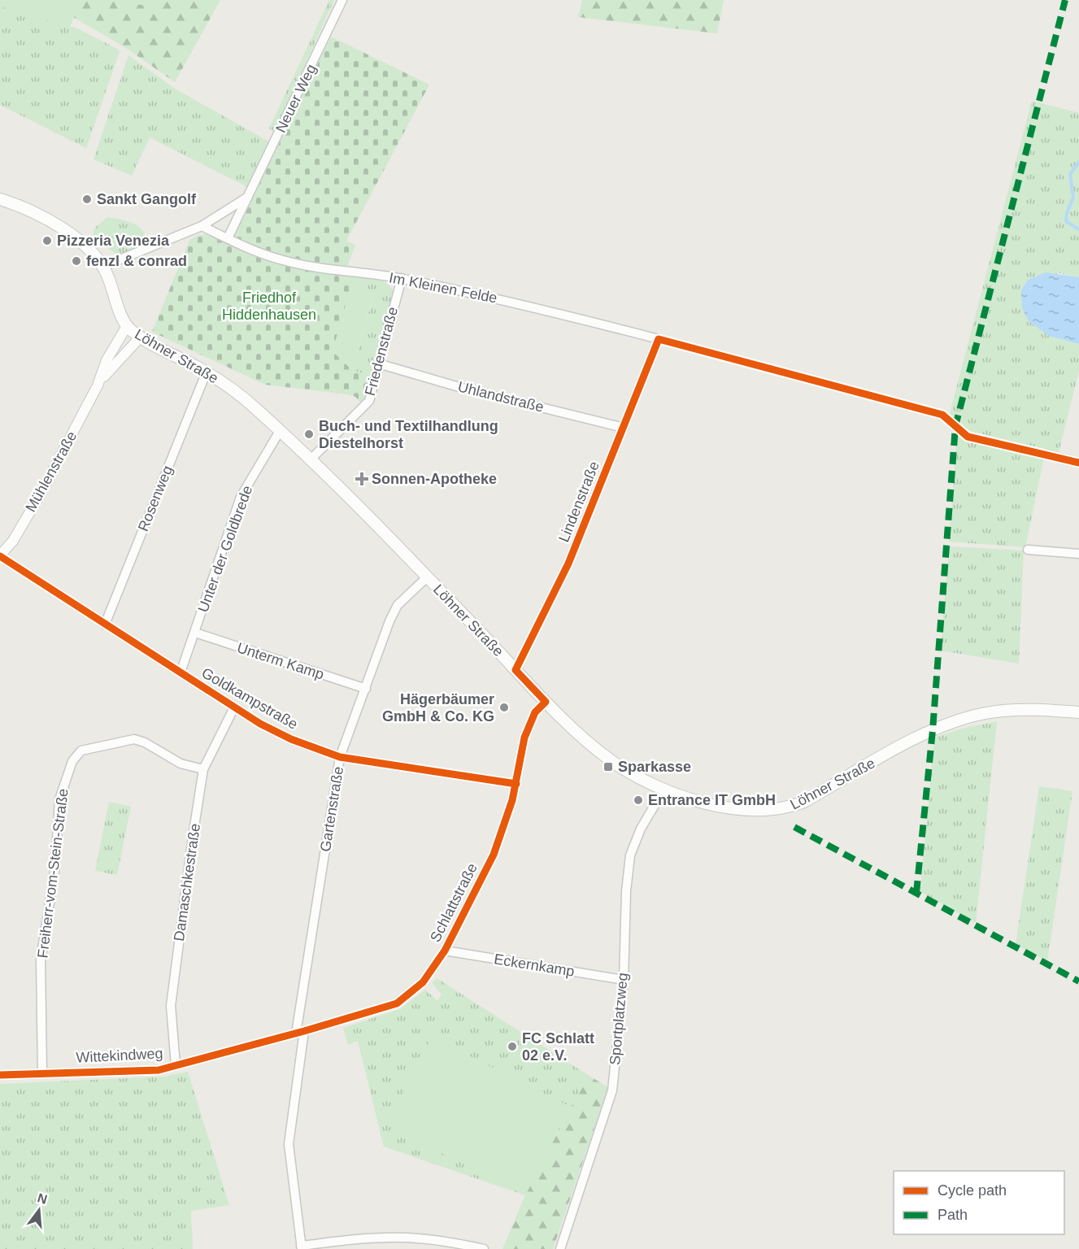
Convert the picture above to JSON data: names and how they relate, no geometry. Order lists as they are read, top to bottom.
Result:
{
  "streets": {
    "main road": ["Löhner Straße"],
    "street": [
      "Neuer Weg",
      "Im Kleinen Felde",
      "Friedenstraße",
      "Uhlandstraße",
      "Mühlenstraße",
      "Rosenweg",
      "Lindenstraße",
      "Unter der Goldbrede",
      "Unterm Kamp",
      "Goldkampstraße",
      "Gartenstraße",
      "Freiherr-vom-Stein-Straße",
      "Damaschkestraße",
      "Schlattstraße",
      "Eckernkamp",
      "Sportplatzweg",
      "Wittekindweg"
    ]
  },
  "crossings": [
    ["Neuer Weg", "Im Kleinen Felde"],
    ["Im Kleinen Felde", "Friedenstraße"],
    ["Im Kleinen Felde", "Lindenstraße"],
    ["Friedenstraße", "Löhner Straße"],
    ["Friedenstraße", "Uhlandstraße"],
    ["Löhner Straße", "Mühlenstraße"],
    ["Löhner Straße", "Rosenweg"],
    ["Löhner Straße", "Lindenstraße"],
    ["Löhner Straße", "Unter der Goldbrede"],
    ["Löhner Straße", "Gartenstraße"],
    ["Löhner Straße", "Schlattstraße"],
    ["Löhner Straße", "Sportplatzweg"],
    ["Uhlandstraße", "Lindenstraße"],
    ["Mühlenstraße", "Goldkampstraße"],
    ["Rosenweg", "Goldkampstraße"],
    ["Unter der Goldbrede", "Unterm Kamp"],
    ["Unter der Goldbrede", "Goldkampstraße"],
    ["Unterm Kamp", "Gartenstraße"],
    ["Goldkampstraße", "Gartenstraße"],
    ["Goldkampstraße", "Damaschkestraße"],
    ["Goldkampstraße", "Schlattstraße"],
    ["Gartenstraße", "Schlattstraße"],
    ["Gartenstraße", "Wittekindweg"],
    ["Freiherr-vom-Stein-Straße", "Damaschkestraße"],
    ["Freiherr-vom-Stein-Straße", "Wittekindweg"],
    ["Damaschkestraße", "Wittekindweg"],
    ["Schlattstraße", "Eckernkamp"],
    ["Schlattstraße", "Wittekindweg"],
    ["Eckernkamp", "Sportplatzweg"]
  ],
  "parks": ["Friedhof Hiddenhausen"],
  "places": {
    "other": [
      "Sankt Gangolf",
      "Pizzeria Venezia",
      "fenzl & conrad",
      "Buch- und Textilhandlung Diestelhorst",
      "Hägerbäumer GmbH & Co. KG",
      "Entrance IT GmbH",
      "FC Schlatt 02 e.V."
    ],
    "health": ["Sonnen-Apotheke"],
    "transit": ["Sparkasse"]
  },
  "legend": ["Cycle path", "Path"],
  "north": "top"
}
